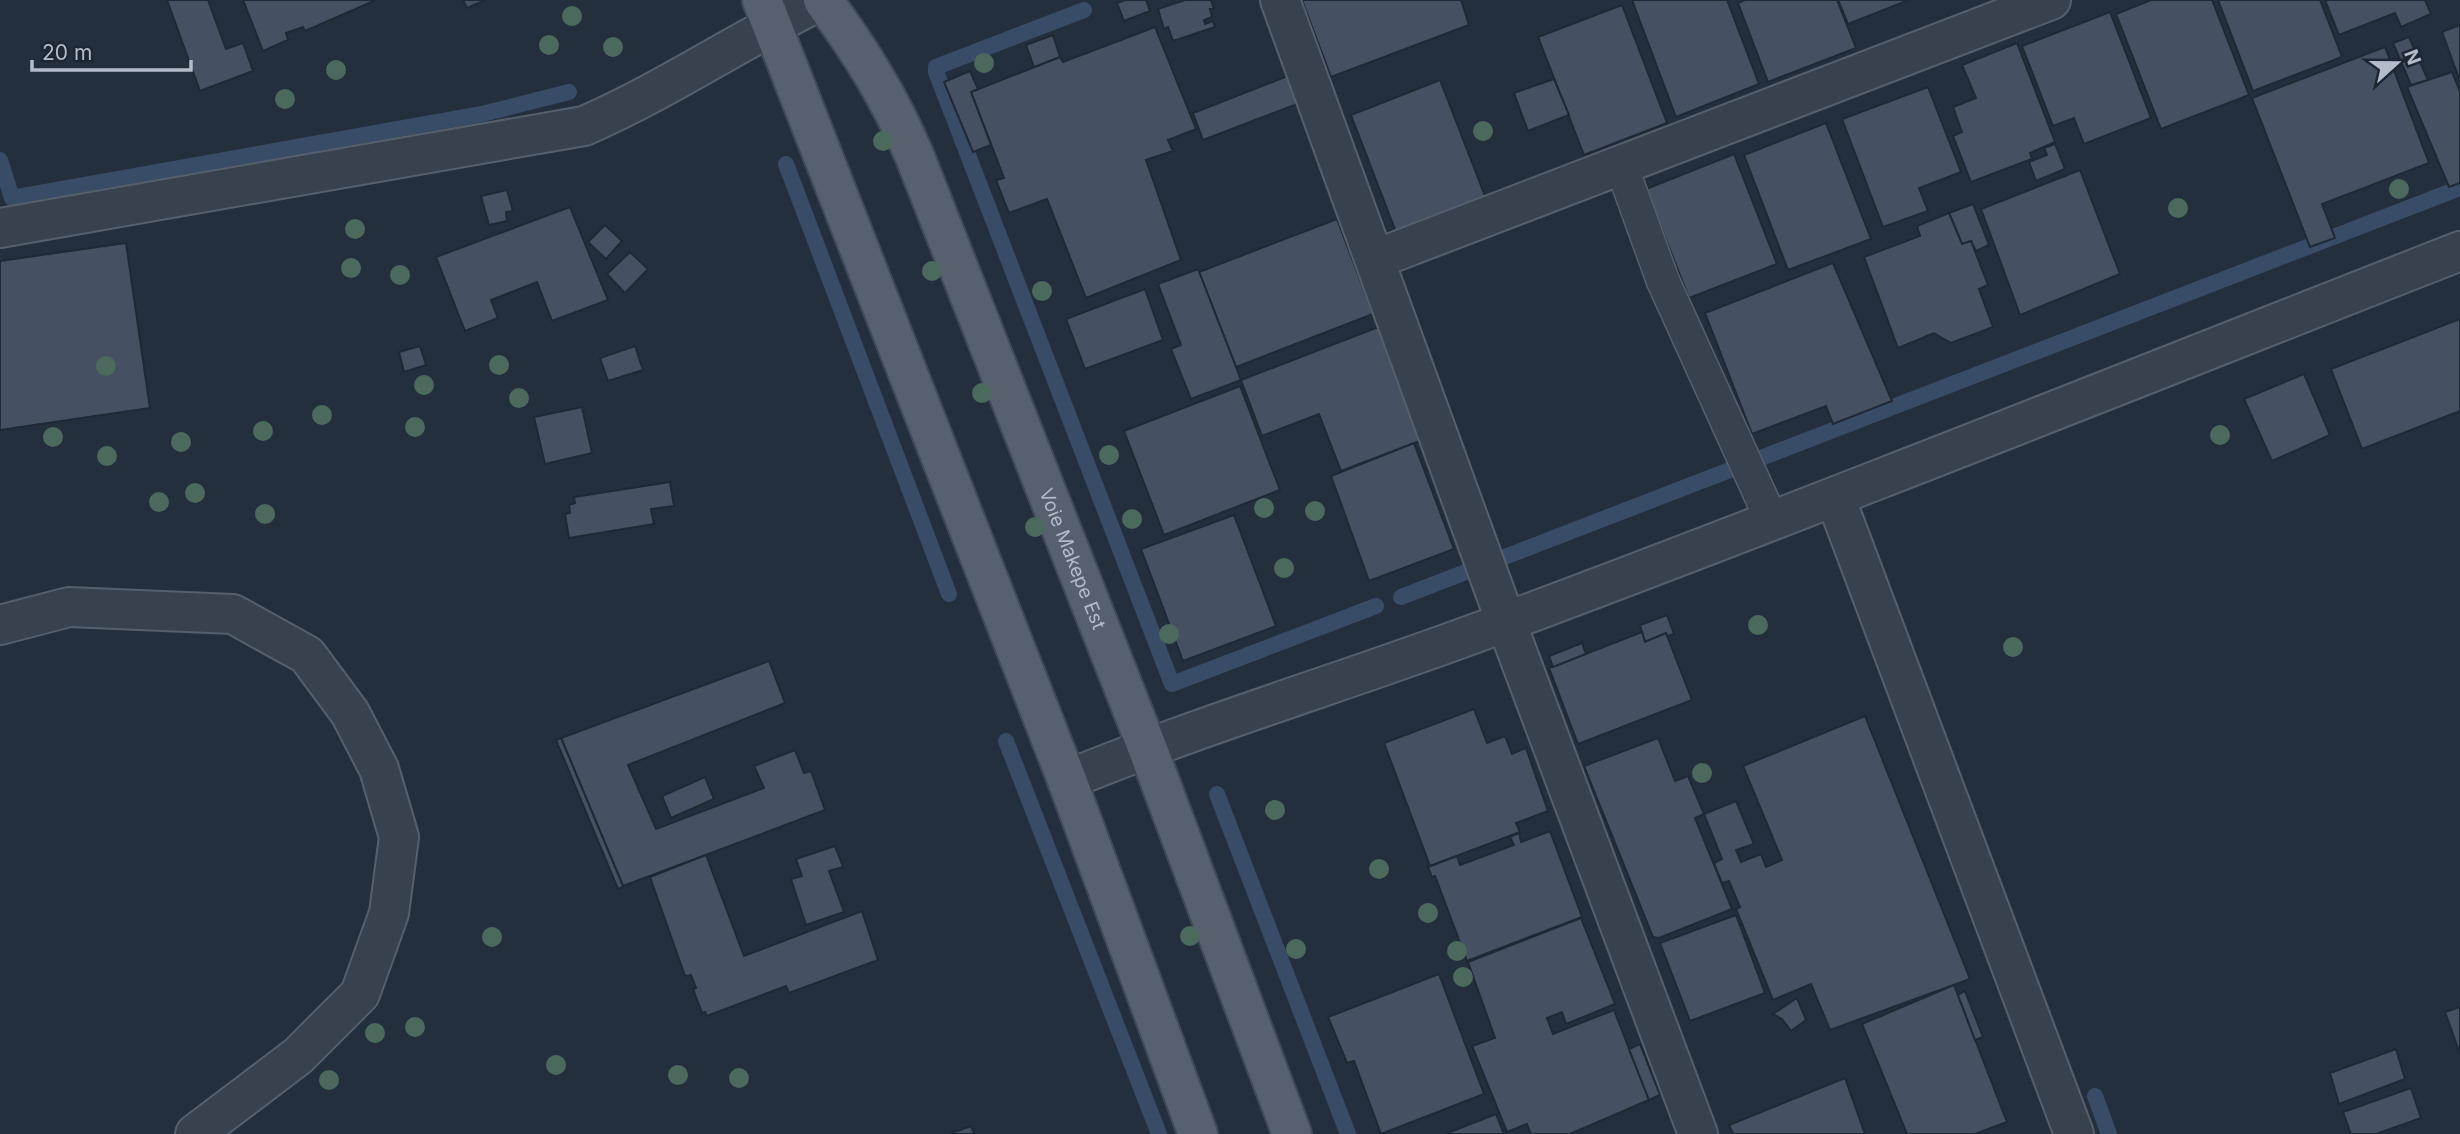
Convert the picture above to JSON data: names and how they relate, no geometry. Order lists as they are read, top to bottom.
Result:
{
  "streets": {
    "main road": ["Voie Makepe Est"]
  },
  "scale_bar": "20 m",
  "north": "right"
}
